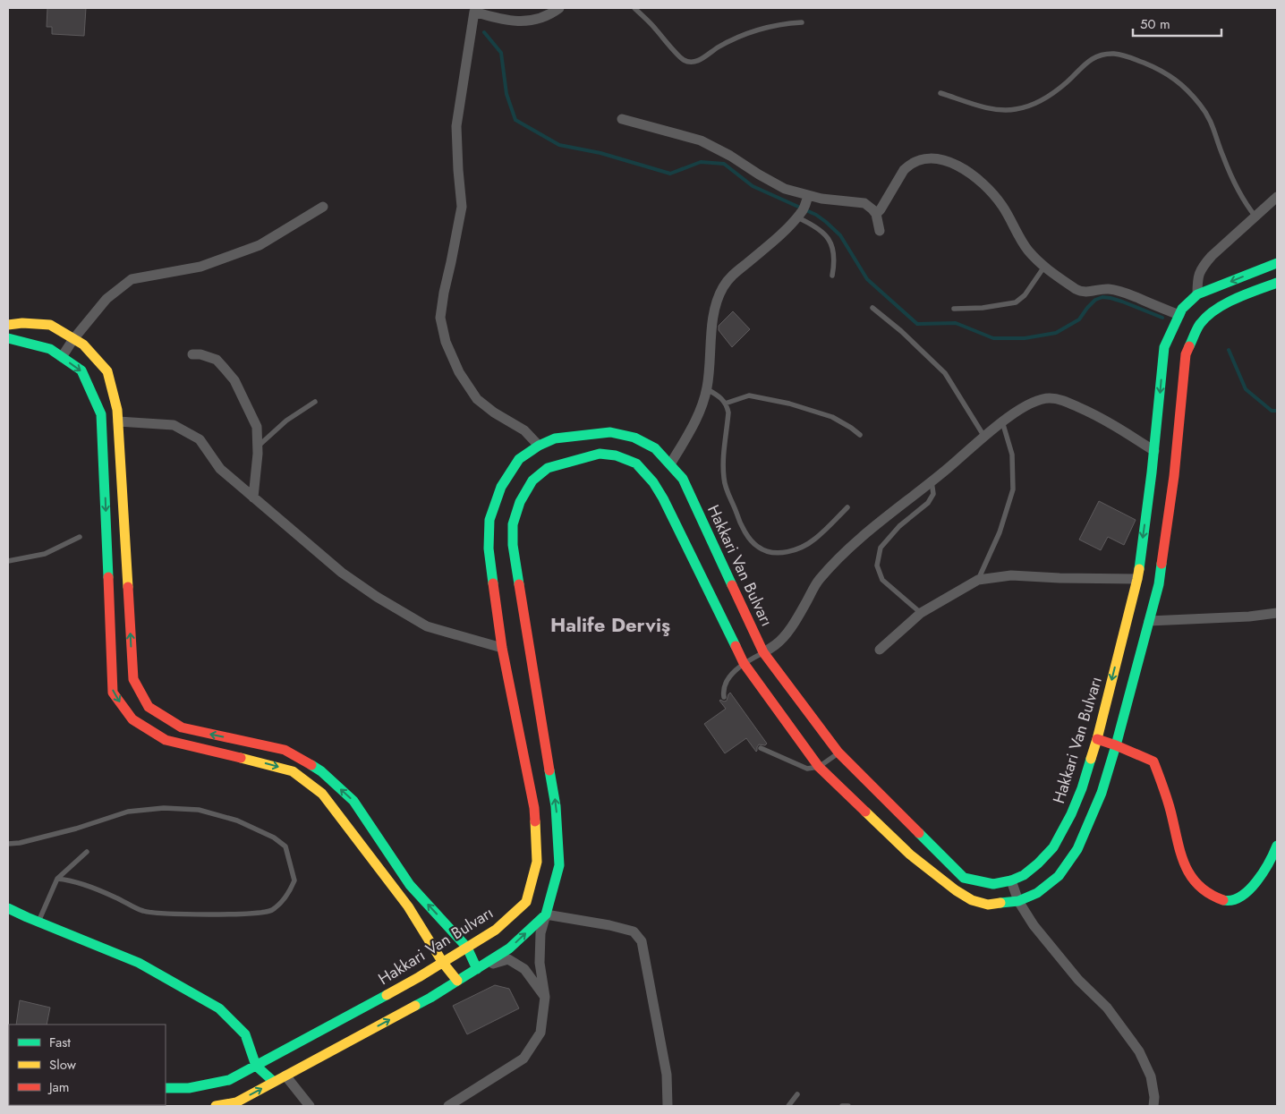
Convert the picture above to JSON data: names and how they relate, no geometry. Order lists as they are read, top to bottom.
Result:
{
  "streets": {
    "main road": ["Hakkari Van Bulvarı"]
  },
  "districts": ["Halife Derviş"],
  "legend": ["Fast", "Slow", "Jam"],
  "scale_bar": "50 m"
}
